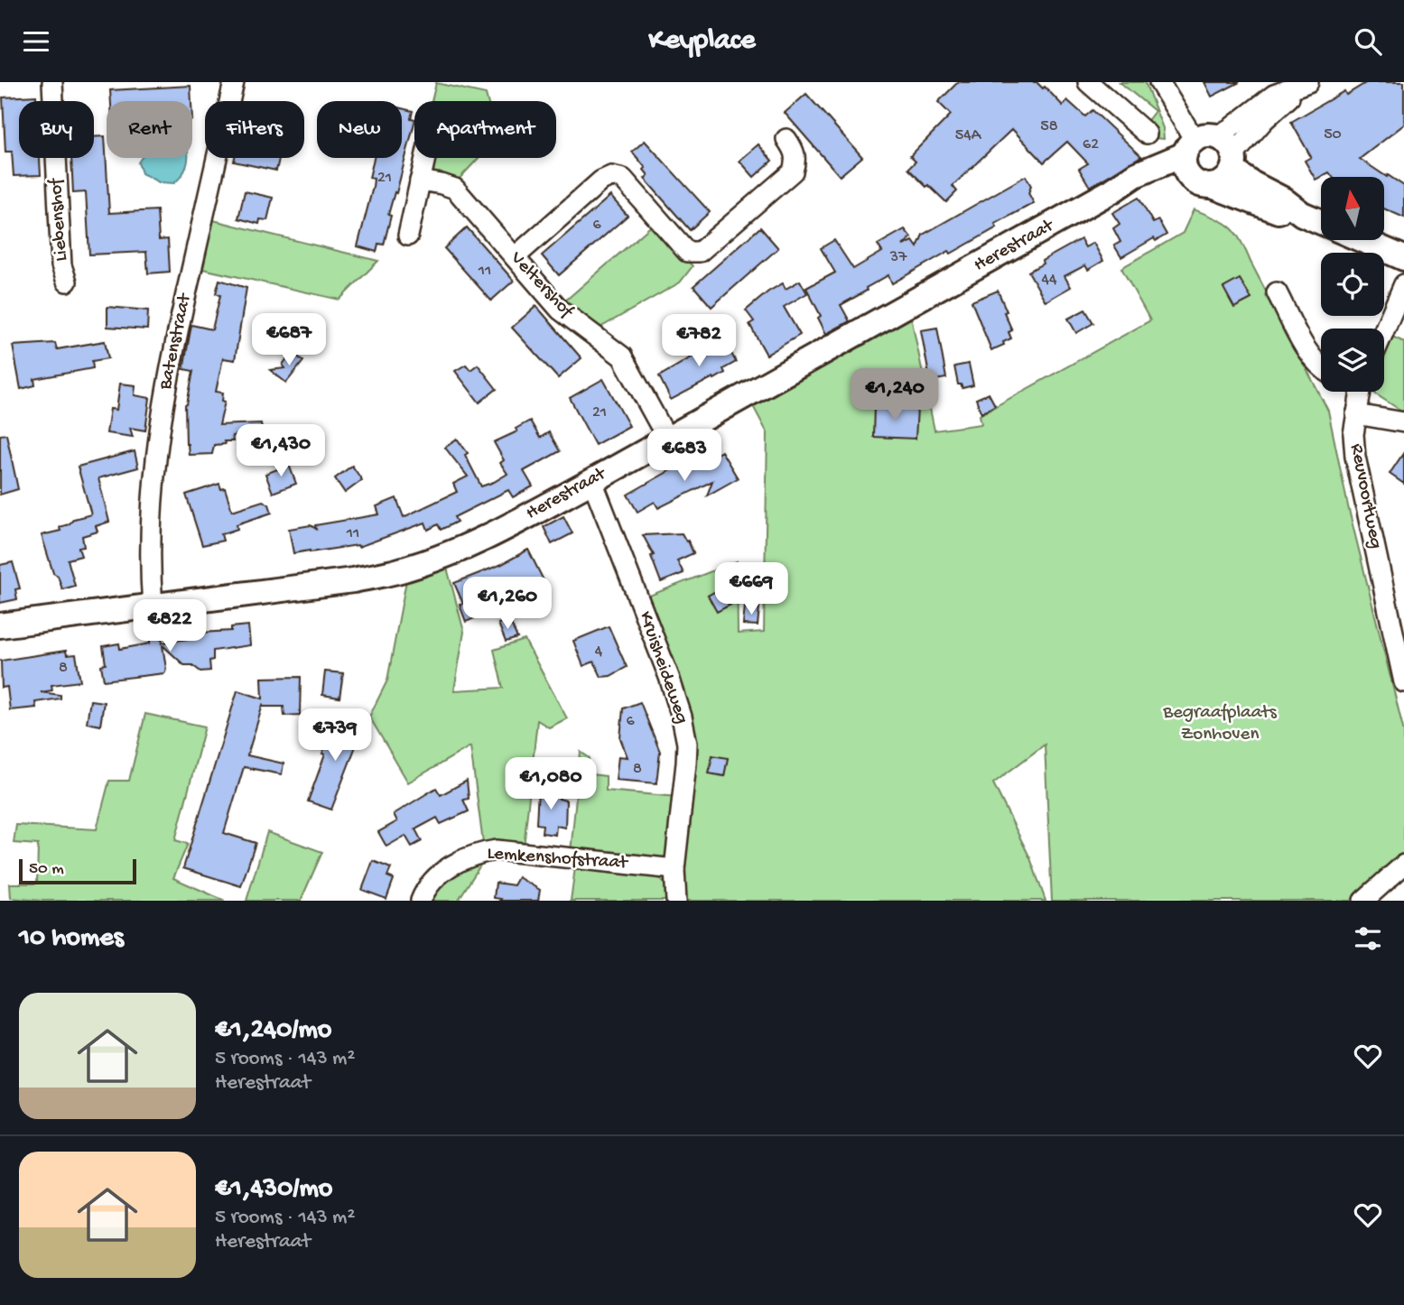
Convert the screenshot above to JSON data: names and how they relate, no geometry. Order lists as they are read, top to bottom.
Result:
{
  "streets": {
    "street": [
      "Liebenshof",
      "Herestraat",
      "Veltershof",
      "Batenstraat",
      "Reuvoortweg",
      "Kruisheideweg",
      "Lemkenshofstraat"
    ]
  },
  "crossings": [
    ["Herestraat", "Veltershof"],
    ["Herestraat", "Batenstraat"],
    ["Herestraat", "Kruisheideweg"],
    ["Kruisheideweg", "Lemkenshofstraat"]
  ],
  "parks": ["Begraafplaats Zonhoven"],
  "house_numbers": [
    "58",
    "50",
    "54A",
    "62",
    "21",
    "6",
    "37",
    "11",
    "44",
    "21",
    "11",
    "4",
    "8",
    "6",
    "8"
  ],
  "scale_bar": "50 m",
  "north": "top",
  "page": {
    "header": "Keyplace",
    "chip": [
      "Buy",
      "Rent",
      "Filters",
      "New",
      "Apartment"
    ],
    "price": [
      "€687",
      "€782",
      "€1,240",
      "€1,430",
      "€683",
      "€669",
      "€1,260",
      "€822",
      "€739",
      "€1,080"
    ],
    "scale": "50 m",
    "heading": "10 homes",
    "list": [
      {
        "name": "€1,240/mo",
        "note": "5 rooms · 143 m² · Herestraat"
      },
      {
        "name": "€1,430/mo",
        "note": "5 rooms · 143 m² · Herestraat"
      }
    ]
  }
}
